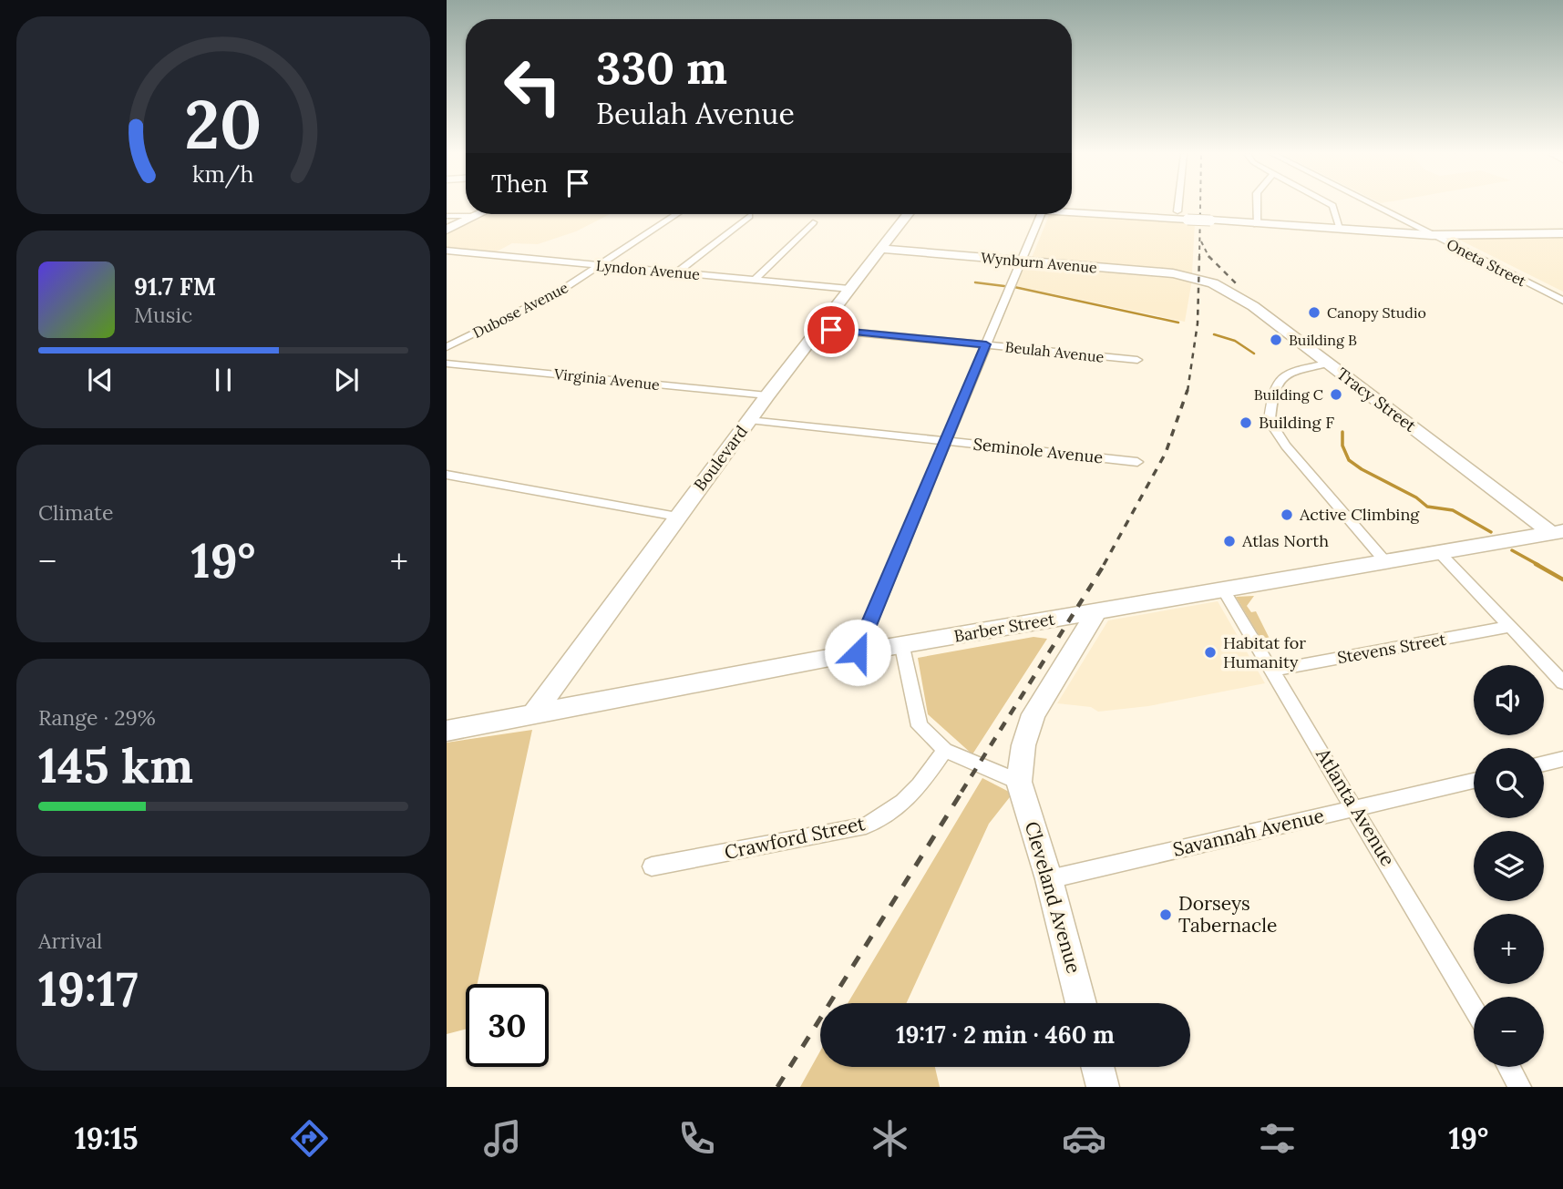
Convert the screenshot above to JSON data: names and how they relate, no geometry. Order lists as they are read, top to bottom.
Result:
{
  "streets": {
    "street": [
      "Wynburn Avenue",
      "Oneta Street",
      "Lyndon Avenue",
      "Dubose Avenue",
      "Beulah Avenue",
      "Virginia Avenue",
      "Tracy Street",
      "Seminole Avenue",
      "Boulevard",
      "Barber Street",
      "Stevens Street",
      "Atlanta Avenue",
      "Savannah Avenue",
      "Crawford Street",
      "Cleveland Avenue"
    ]
  },
  "crossings": [
    ["Wynburn Avenue", "Tracy Street"],
    ["Wynburn Avenue", "Boulevard"],
    ["Lyndon Avenue", "Dubose Avenue"],
    ["Lyndon Avenue", "Boulevard"],
    ["Beulah Avenue", "Boulevard"],
    ["Virginia Avenue", "Boulevard"],
    ["Tracy Street", "Barber Street"],
    ["Seminole Avenue", "Boulevard"],
    ["Boulevard", "Barber Street"],
    ["Barber Street", "Atlanta Avenue"],
    ["Barber Street", "Cleveland Avenue"],
    ["Stevens Street", "Atlanta Avenue"],
    ["Atlanta Avenue", "Savannah Avenue"],
    ["Savannah Avenue", "Cleveland Avenue"]
  ],
  "places": [
    "Canopy Studio",
    "Building B",
    "Building C",
    "Building F",
    "Active Climbing",
    "Atlas North",
    "Habitat for Humanity",
    "Dorseys Tabernacle"
  ],
  "page": {
    "turn": ["330 m", "Beulah Avenue"],
    "then": "Then",
    "song": ["91.7 FM", "Music"],
    "tile": [
      "Climate",
      ["Range · 29%", "145 km"],
      ["Arrival", "19:17"]
    ],
    "heat": ["−", "19°", "+"],
    "map_buttons": ["+", "−"],
    "limit": "30",
    "trip": "19:17 · 2 min · 460 m",
    "tabs": ["19:15", "19°"],
    "gauge": ["20", "km/h"]
  }
}
